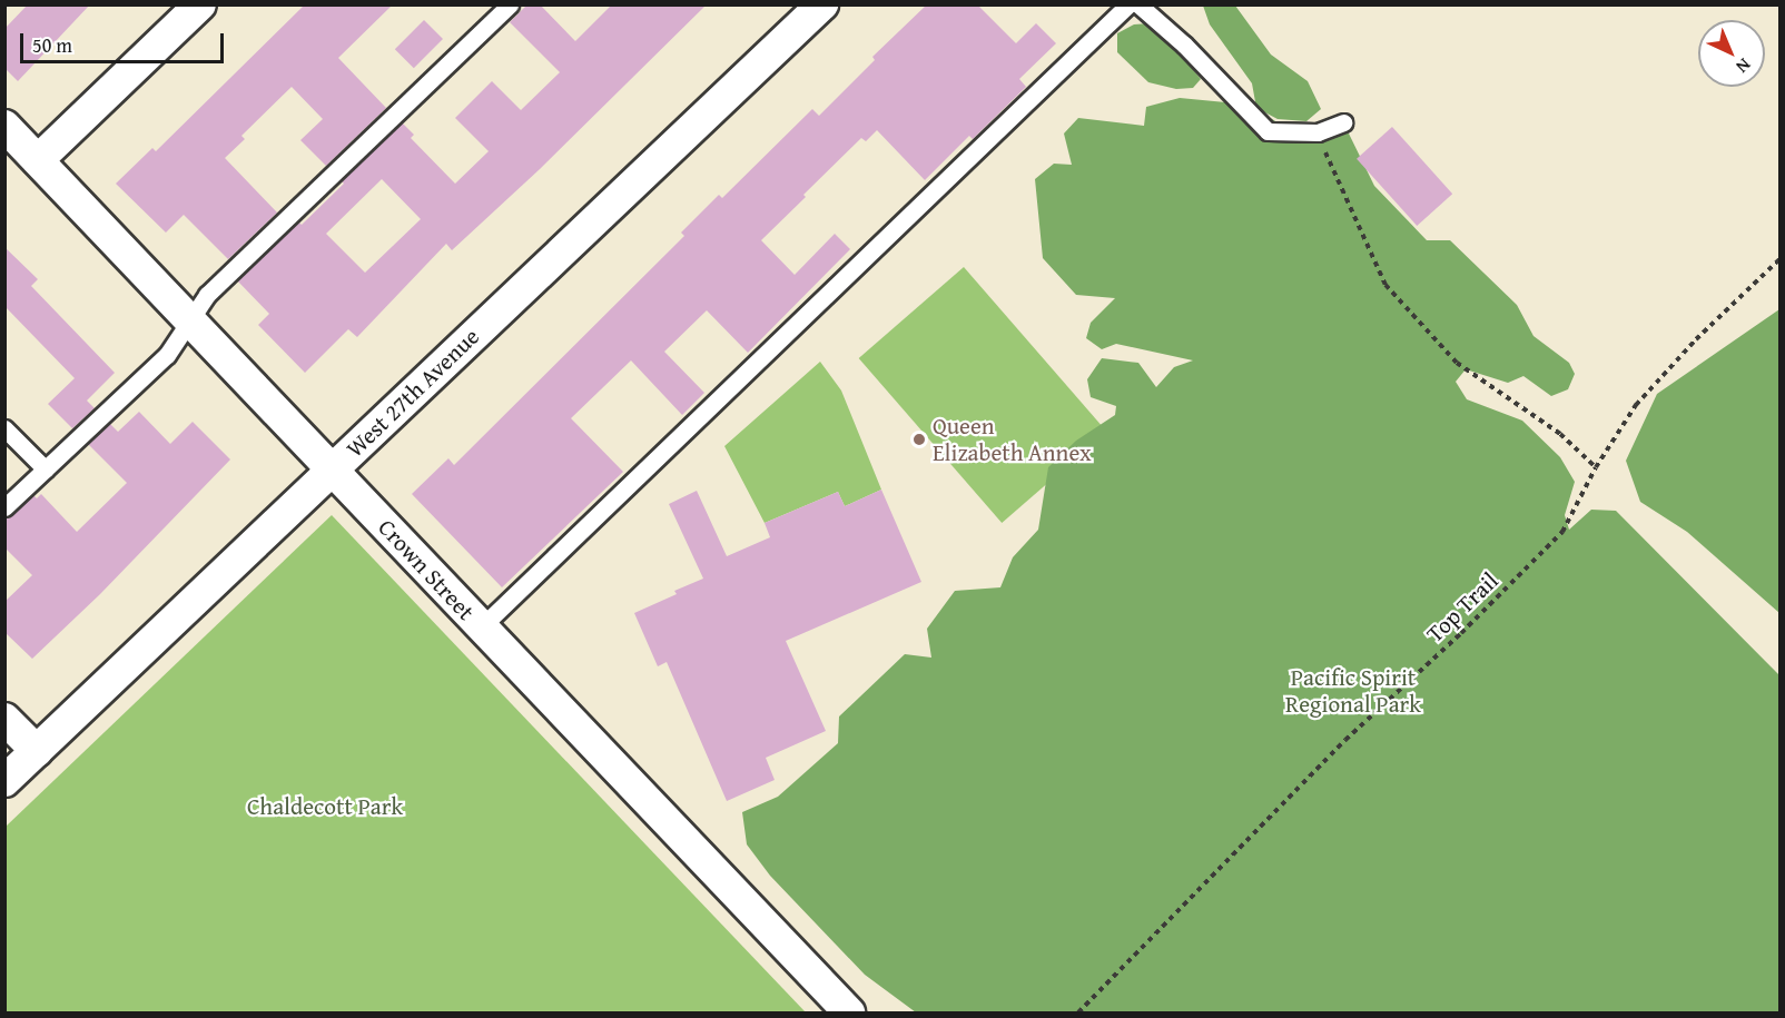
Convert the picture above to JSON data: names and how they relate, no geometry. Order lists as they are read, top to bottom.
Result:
{
  "streets": {
    "street": ["West 27th Avenue", "Crown Street"],
    "path": ["Top Trail"]
  },
  "crossings": [
    ["West 27th Avenue", "Crown Street"]
  ],
  "parks": ["Pacific Spirit Regional Park", "Chaldecott Park"],
  "places": ["Queen Elizabeth Annex"],
  "scale_bar": "50 m",
  "north": "bottom right"
}
